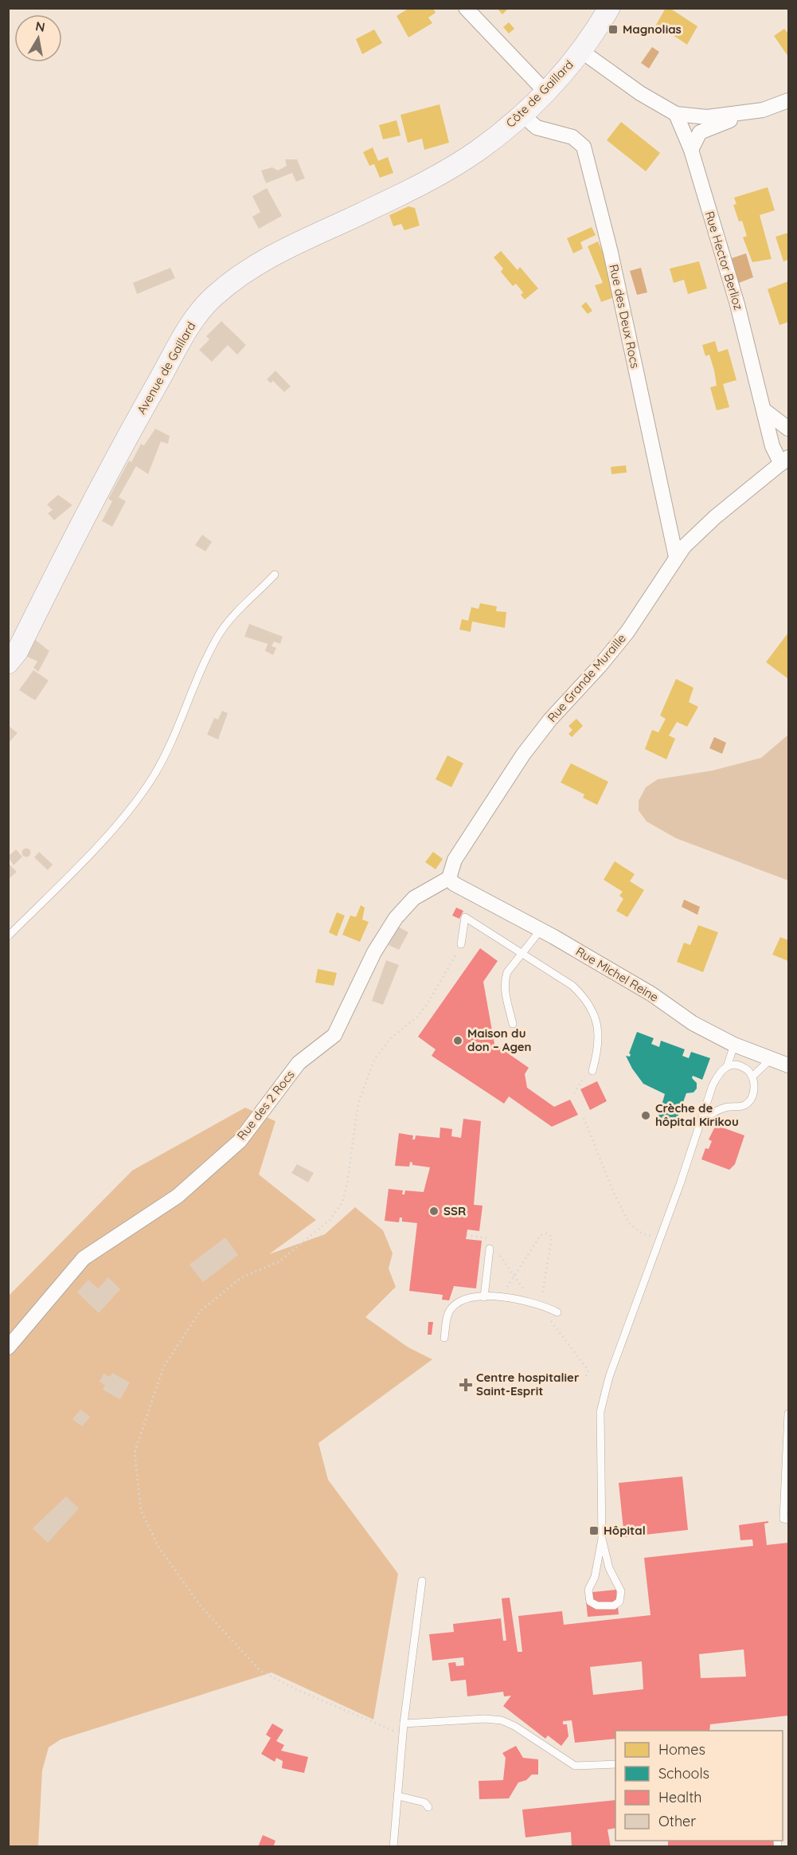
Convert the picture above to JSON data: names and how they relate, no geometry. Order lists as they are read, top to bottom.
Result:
{
  "streets": {
    "street": [
      "Côte de Gaillard",
      "Rue Hector Berlioz",
      "Rue des Deux Rocs",
      "Avenue de Gaillard",
      "Rue Grande Muraille",
      "Rue Michel Reine",
      "Rue des 2 Rocs"
    ]
  },
  "crossings": [
    ["Côte de Gaillard", "Rue des Deux Rocs"],
    ["Côte de Gaillard", "Avenue de Gaillard"],
    ["Rue Hector Berlioz", "Rue Grande Muraille"],
    ["Rue des Deux Rocs", "Rue Grande Muraille"],
    ["Rue Grande Muraille", "Rue Michel Reine"],
    ["Rue Grande Muraille", "Rue des 2 Rocs"],
    ["Rue Michel Reine", "Rue des 2 Rocs"]
  ],
  "places": {
    "transit": ["Magnolias", "Hôpital"],
    "other": ["Maison du don – Agen", "Crèche de hôpital Kirikou", "SSR"],
    "health": ["Centre hospitalier Saint-Esprit"]
  },
  "legend": [
    "Homes",
    "Schools",
    "Health",
    "Other"
  ],
  "north": "top"
}
